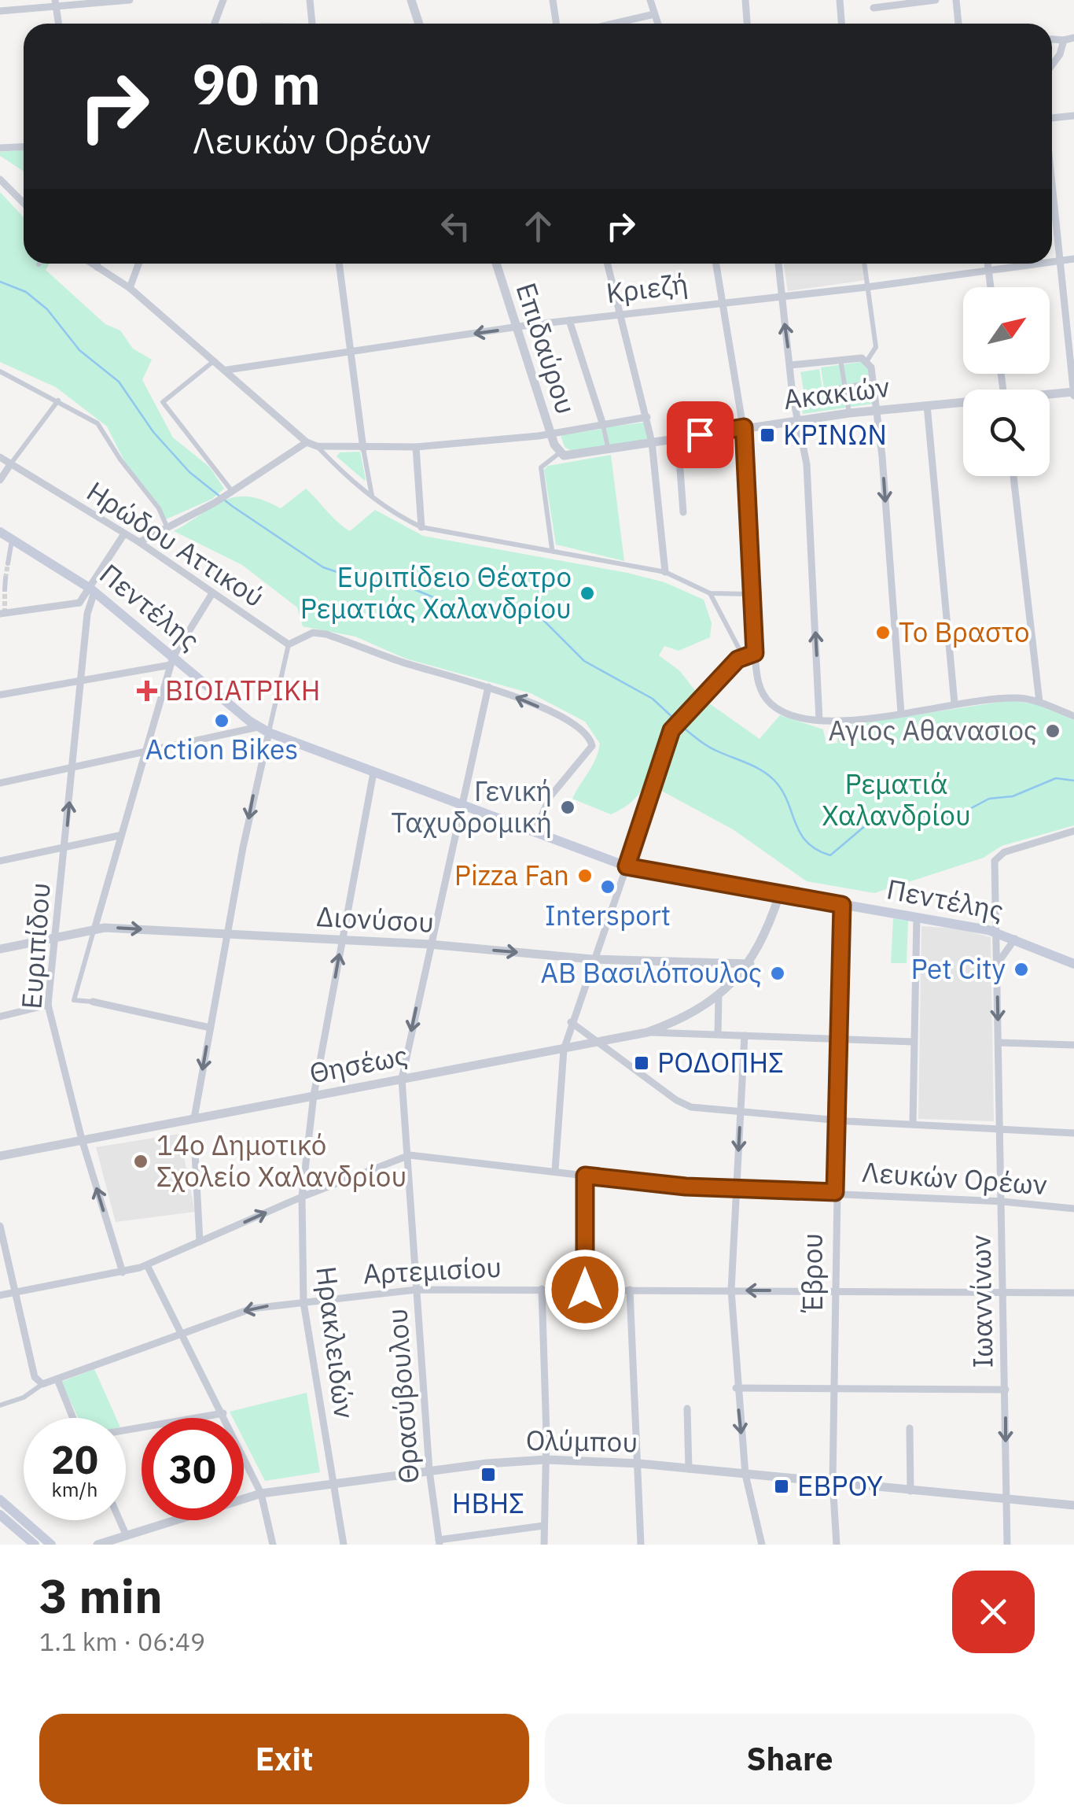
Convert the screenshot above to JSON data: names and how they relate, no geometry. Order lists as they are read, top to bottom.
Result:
{
  "streets": {
    "main road": ["Πεντέλης"],
    "street": [
      "Κριεζή",
      "Επιδαύρου",
      "Ακακιών",
      "Ηρώδου Αττικού",
      "Διονύσου",
      "Ευριπίδου",
      "Θησέως",
      "Λευκών Ορέων",
      "Αρτεμισίου",
      "Έβρου",
      "Ιωαννίνων",
      "Ηρακλειδών",
      "Θρασύβουλου",
      "Ολύμπου"
    ]
  },
  "crossings": [
    ["Κριεζή", "Επιδαύρου"],
    ["Επιδαύρου", "Ακακιών"],
    ["Πεντέλης", "Ευριπίδου"],
    ["Πεντέλης", "Θησέως"],
    ["Πεντέλης", "Έβρου"],
    ["Πεντέλης", "Ιωαννίνων"],
    ["Πεντέλης", "Ηρακλειδών"],
    ["Πεντέλης", "Θρασύβουλου"],
    ["Διονύσου", "Ευριπίδου"],
    ["Διονύσου", "Θησέως"],
    ["Διονύσου", "Ηρακλειδών"],
    ["Διονύσου", "Θρασύβουλου"],
    ["Ευριπίδου", "Θησέως"],
    ["Θησέως", "Ηρακλειδών"],
    ["Θησέως", "Θρασύβουλου"],
    ["Λευκών Ορέων", "Έβρου"],
    ["Λευκών Ορέων", "Ιωαννίνων"],
    ["Λευκών Ορέων", "Θρασύβουλου"],
    ["Αρτεμισίου", "Έβρου"],
    ["Αρτεμισίου", "Ιωαννίνων"],
    ["Αρτεμισίου", "Ηρακλειδών"],
    ["Αρτεμισίου", "Θρασύβουλου"],
    ["Έβρου", "Ολύμπου"],
    ["Ιωαννίνων", "Ολύμπου"],
    ["Ηρακλειδών", "Ολύμπου"],
    ["Θρασύβουλου", "Ολύμπου"]
  ],
  "one_way": ["Διονύσου"],
  "parks": ["Ρεματιά Χαλανδρίου"],
  "places": {
    "transit": [
      "ΚΡΙΝΩΝ",
      "ΡΟΔΟΠΗΣ",
      "ΗΒΗΣ",
      "ΕΒΡΟΥ"
    ],
    "other": [
      "Ευριπίδειο Θέατρο Ρεματιάς Χαλανδρίου",
      "Το Βραστο",
      "Action Bikes",
      "Αγιος Αθανασιος",
      "Γενική Ταχυδρομική",
      "Pizza Fan",
      "Intersport",
      "Pet City",
      "ΑΒ Βασιλόπουλος",
      "14ο Δημοτικό Σχολείο Χαλανδρίου"
    ],
    "health": ["ΒΙΟΙΑΤΡΙΚΗ"]
  },
  "north": "top right",
  "page": {
    "turn": ["90 m", "Λευκών Ορέων"],
    "speed": "20 km/h",
    "limit": "30",
    "heading": ["3 min", "1.1 km · 06:49"],
    "buttons": ["Exit", "Share"]
  }
}
